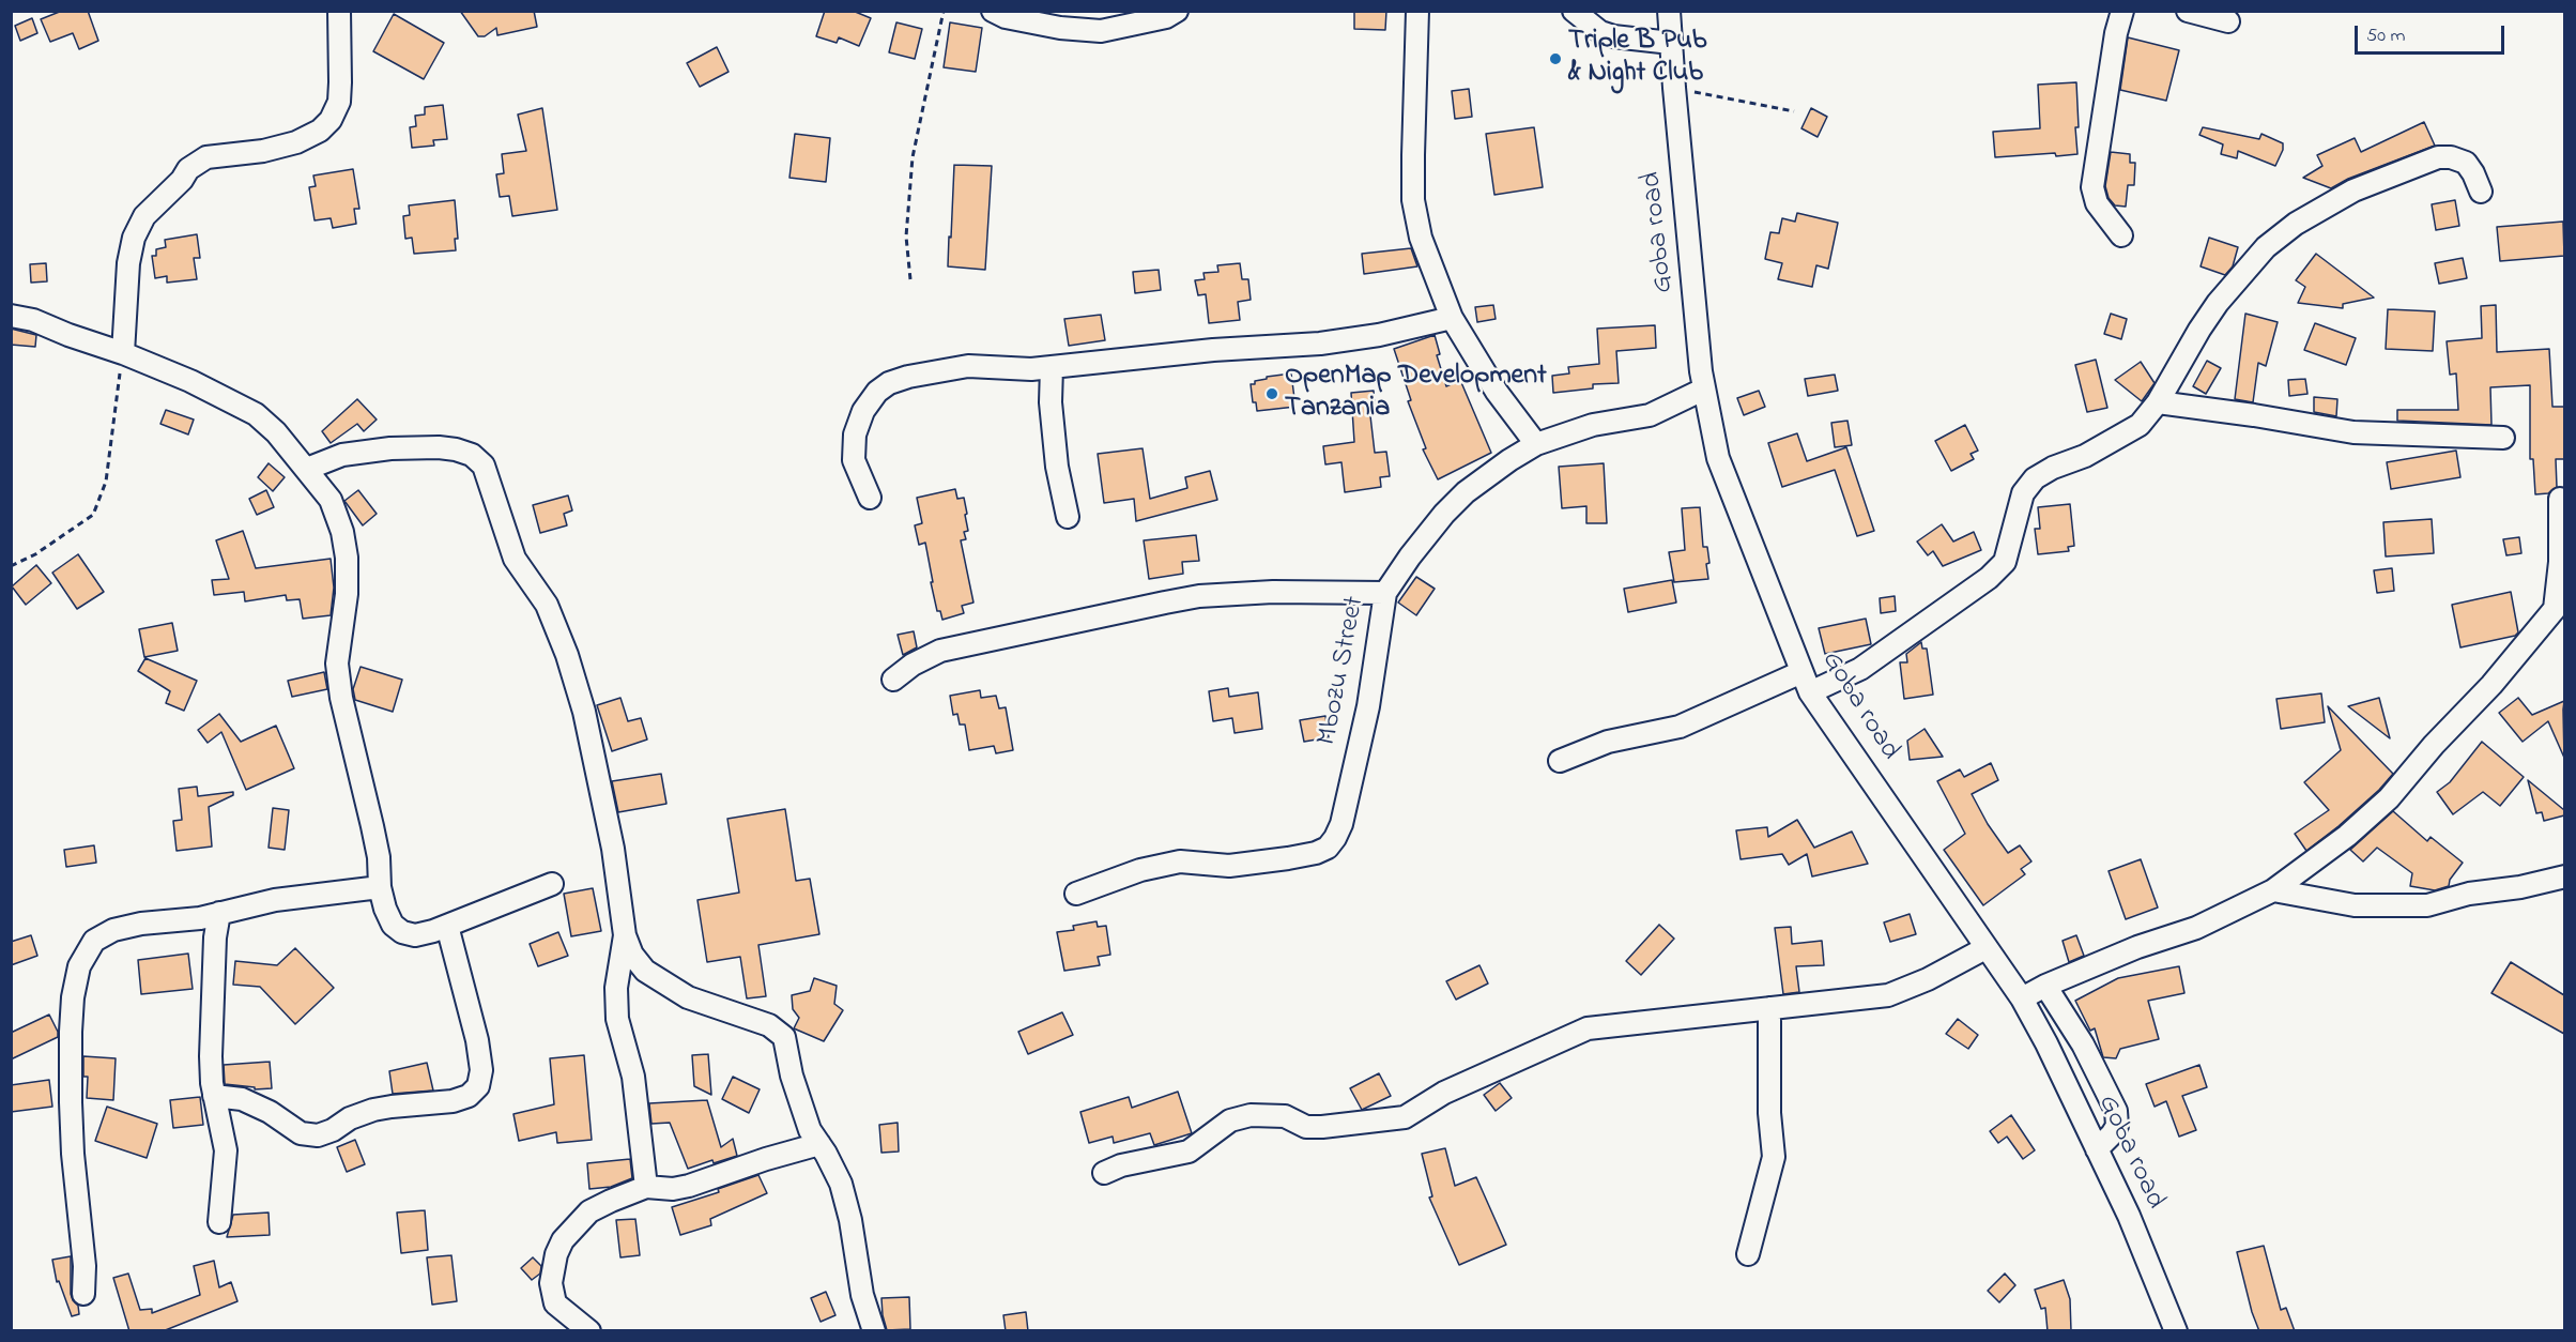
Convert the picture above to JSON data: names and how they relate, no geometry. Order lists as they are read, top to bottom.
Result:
{
  "streets": {
    "street": ["Goba road", "Mbozu Street"]
  },
  "crossings": [
    ["Goba road", "Mbozu Street"]
  ],
  "places": ["Triple B Pub & Night Club", "OpenMap Development Tanzania"],
  "scale_bar": "50 m"
}
